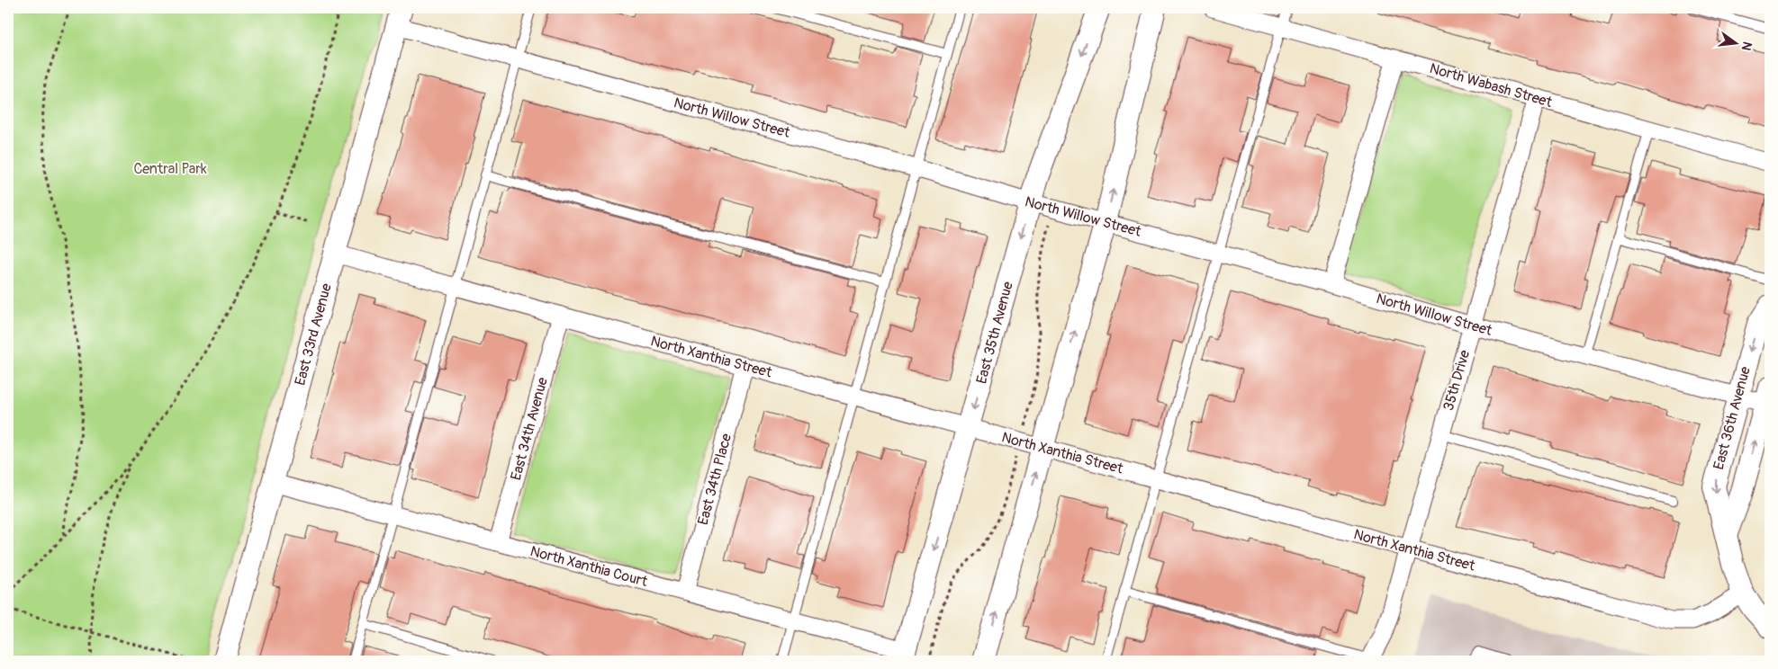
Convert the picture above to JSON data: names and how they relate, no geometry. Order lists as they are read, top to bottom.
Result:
{
  "streets": {
    "street": [
      "North Wabash Street",
      "North Willow Street",
      "East 35th Avenue",
      "East 33rd Avenue",
      "North Xanthia Street",
      "35th Drive",
      "East 36th Avenue",
      "East 34th Avenue",
      "East 34th Place",
      "North Xanthia Court"
    ]
  },
  "crossings": [
    ["North Wabash Street", "35th Drive"],
    ["North Willow Street", "East 35th Avenue"],
    ["North Willow Street", "East 33rd Avenue"],
    ["North Willow Street", "35th Drive"],
    ["North Willow Street", "East 36th Avenue"],
    ["East 35th Avenue", "North Xanthia Street"],
    ["East 35th Avenue", "North Xanthia Court"],
    ["East 33rd Avenue", "North Xanthia Street"],
    ["East 33rd Avenue", "North Xanthia Court"],
    ["North Xanthia Street", "35th Drive"],
    ["North Xanthia Street", "East 36th Avenue"],
    ["North Xanthia Street", "East 34th Avenue"],
    ["North Xanthia Street", "East 34th Place"],
    ["East 34th Avenue", "North Xanthia Court"],
    ["East 34th Place", "North Xanthia Court"]
  ],
  "parks": ["Central Park"],
  "north": "right"
}
